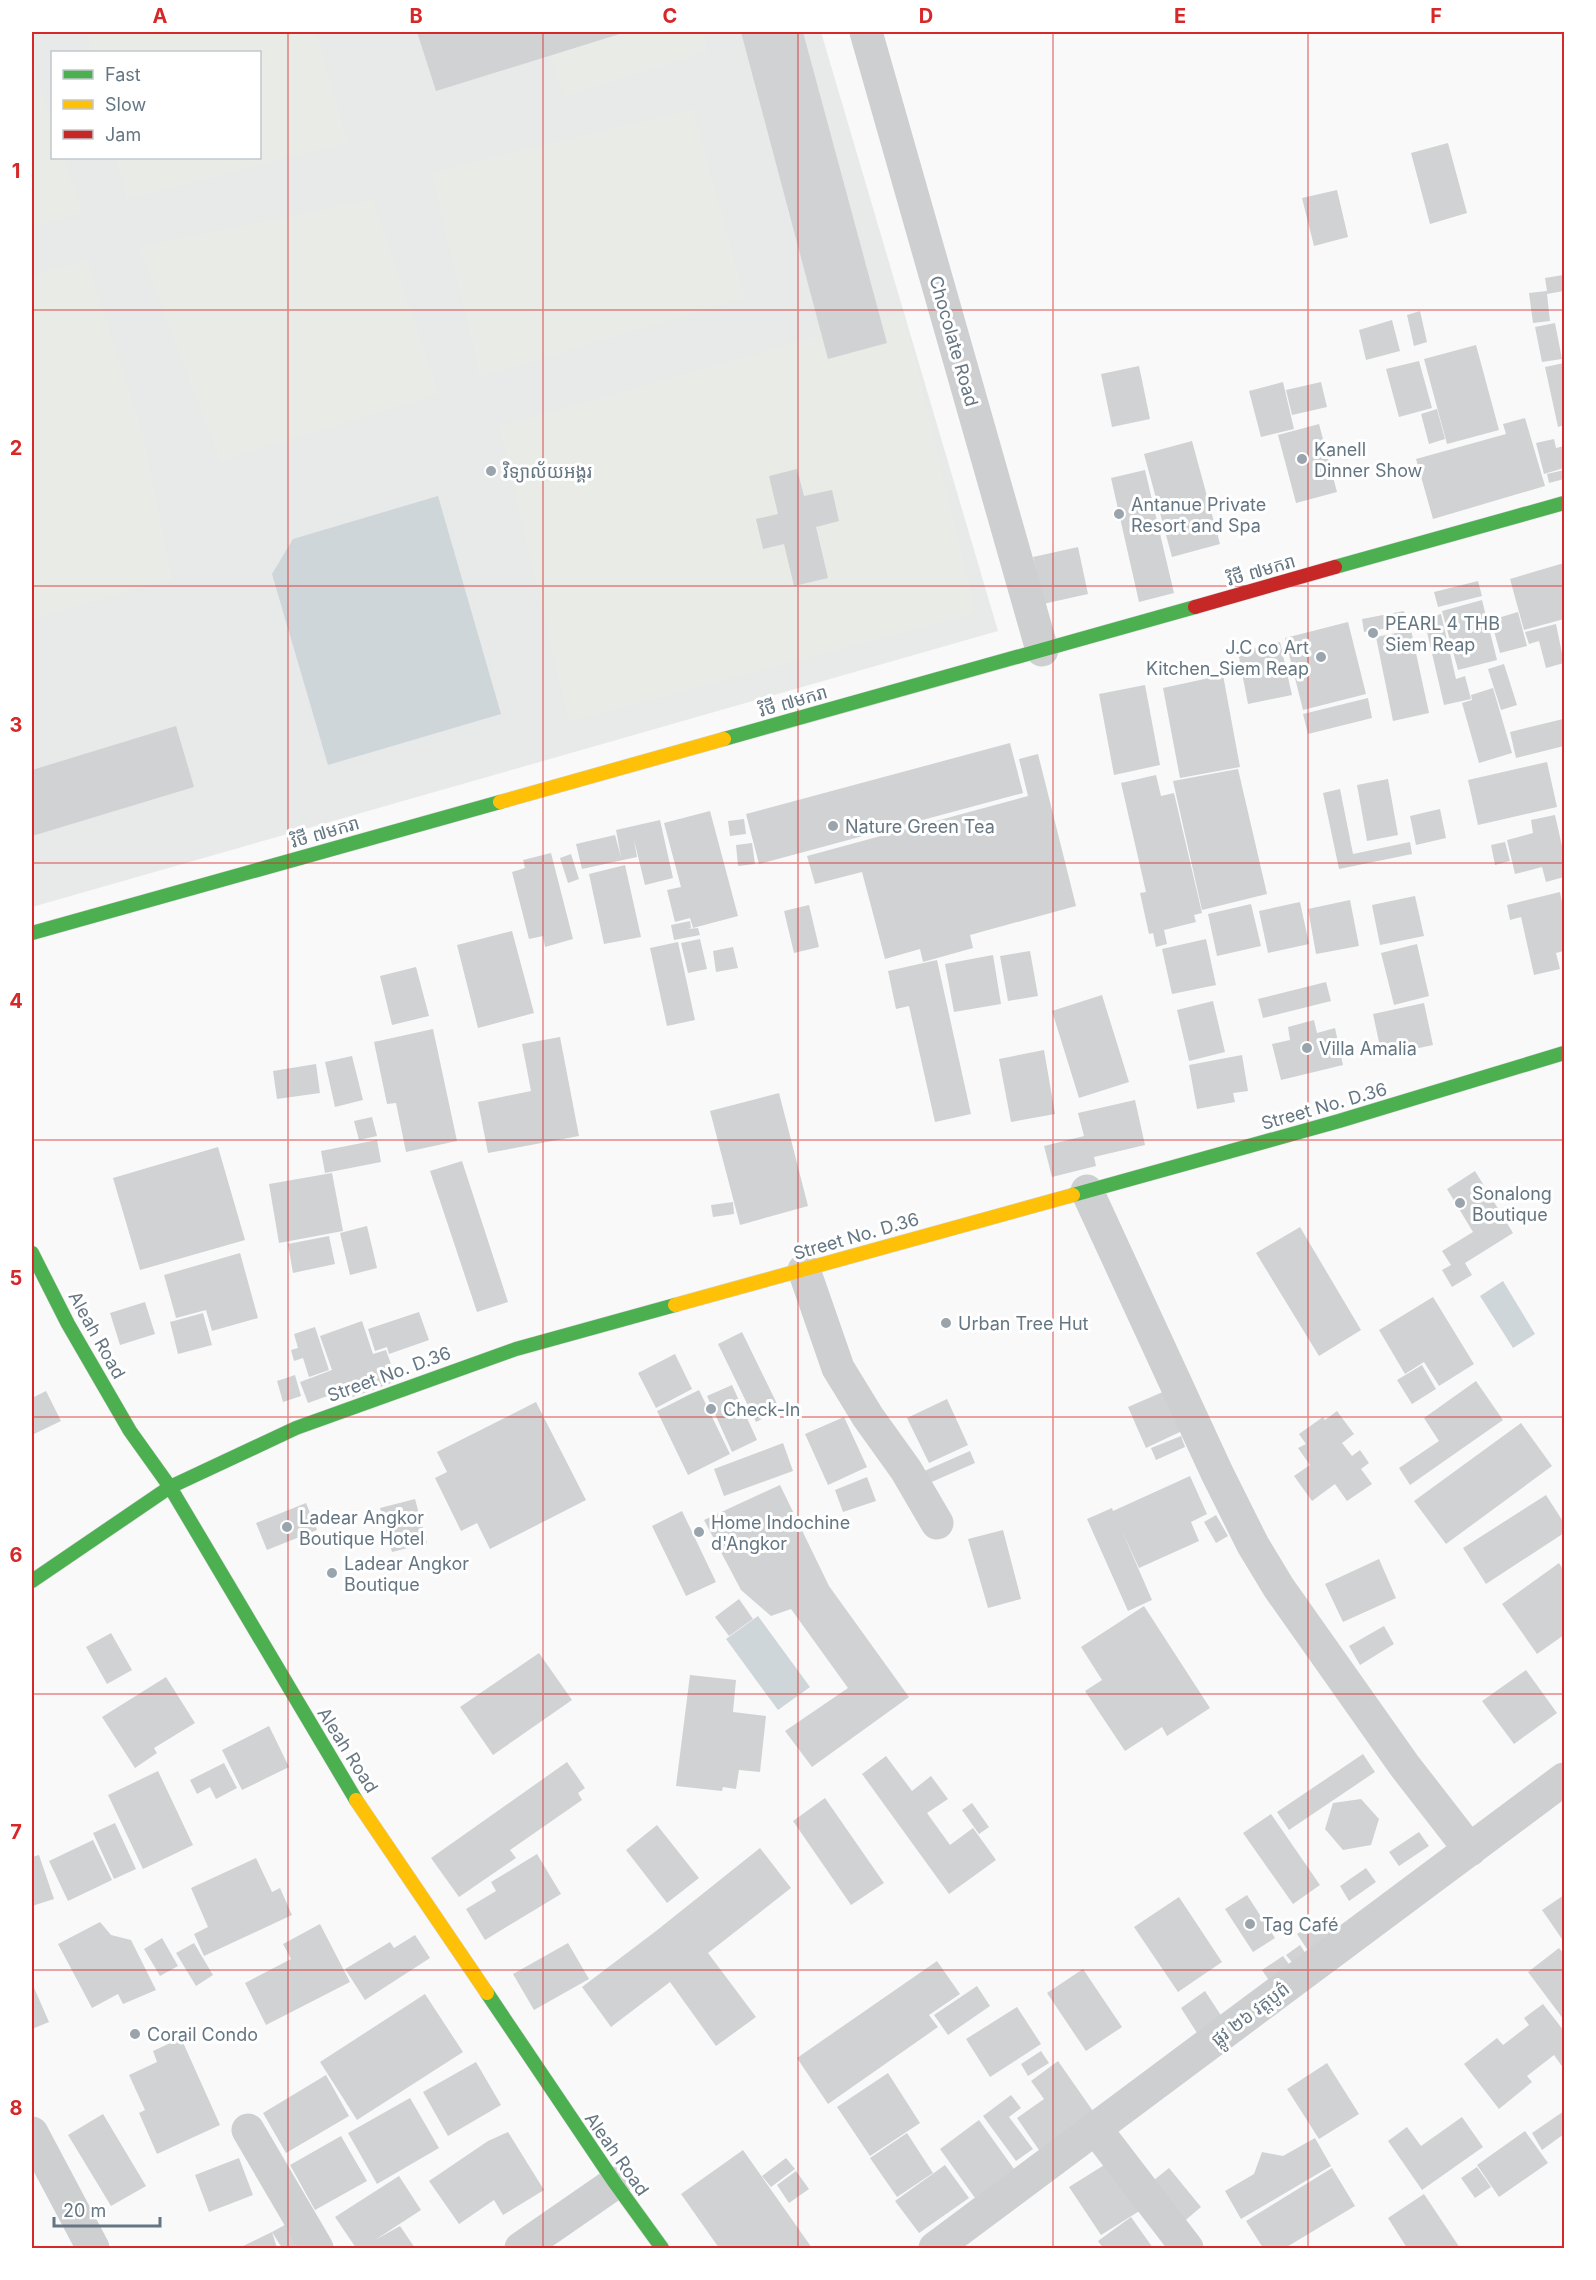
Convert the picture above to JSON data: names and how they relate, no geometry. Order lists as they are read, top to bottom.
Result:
{
  "streets": {
    "street": [
      "Chocolate Road",
      "វិថី ៧មករា",
      "Street No. D.36",
      "Aleah Road",
      "ផ្លូវ ២៦ វត្តបូព៌"
    ]
  },
  "crossings": [
    ["Chocolate Road", "វិថី ៧មករា"],
    ["Street No. D.36", "Aleah Road"]
  ],
  "places": [
    "Kanell Dinner Show",
    "វិទ្យាល័យអង្គរ",
    "Antanue Private Resort and Spa",
    "PEARL 4 THB Siem Reap",
    "J.C co Art Kitchen_Siem Reap",
    "Nature Green Tea",
    "Villa Amalia",
    "Sonalong Boutique",
    "Urban Tree Hut",
    "Check-In",
    "Ladear Angkor Boutique Hotel",
    "Home Indochine d'Angkor",
    "Ladear Angkor Boutique",
    "Tag Café",
    "Corail Condo"
  ],
  "legend": ["Fast", "Slow", "Jam"],
  "scale_bar": "20 m",
  "grid": {
    "columns": [
      "A",
      "B",
      "C",
      "D",
      "E",
      "F"
    ],
    "rows": [
      "1",
      "2",
      "3",
      "4",
      "5",
      "6",
      "7",
      "8"
    ]
  }
}
